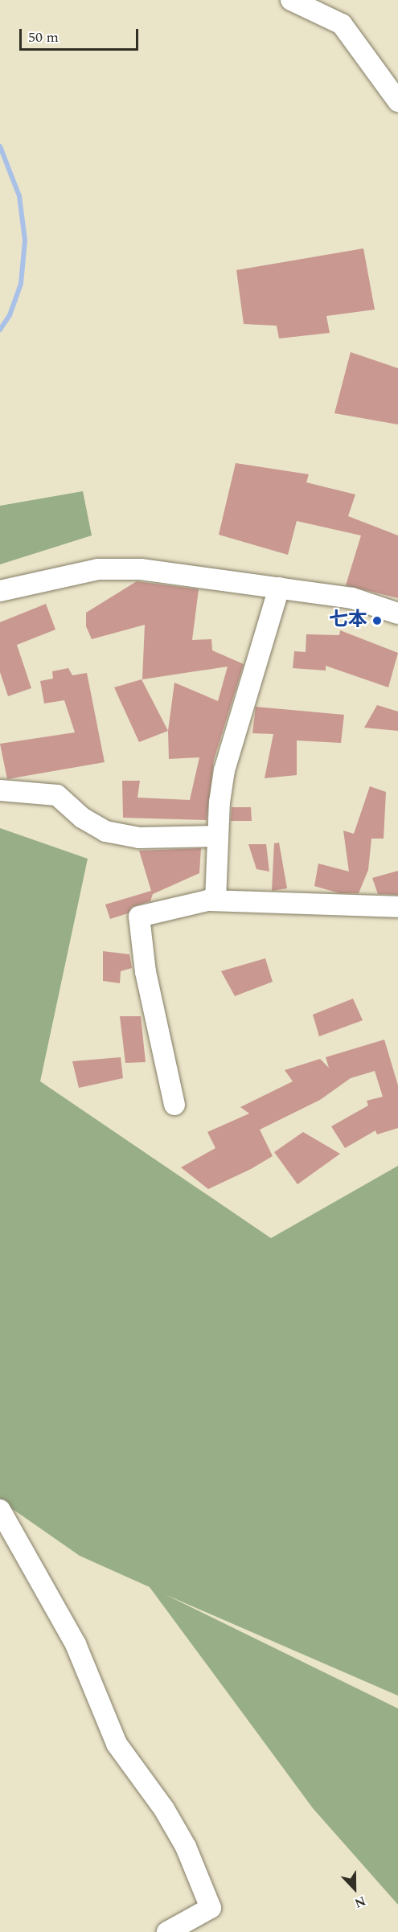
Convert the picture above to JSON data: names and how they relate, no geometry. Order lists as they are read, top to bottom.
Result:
{
  "places": ["七本"],
  "scale_bar": "50 m",
  "north": "bottom"
}
